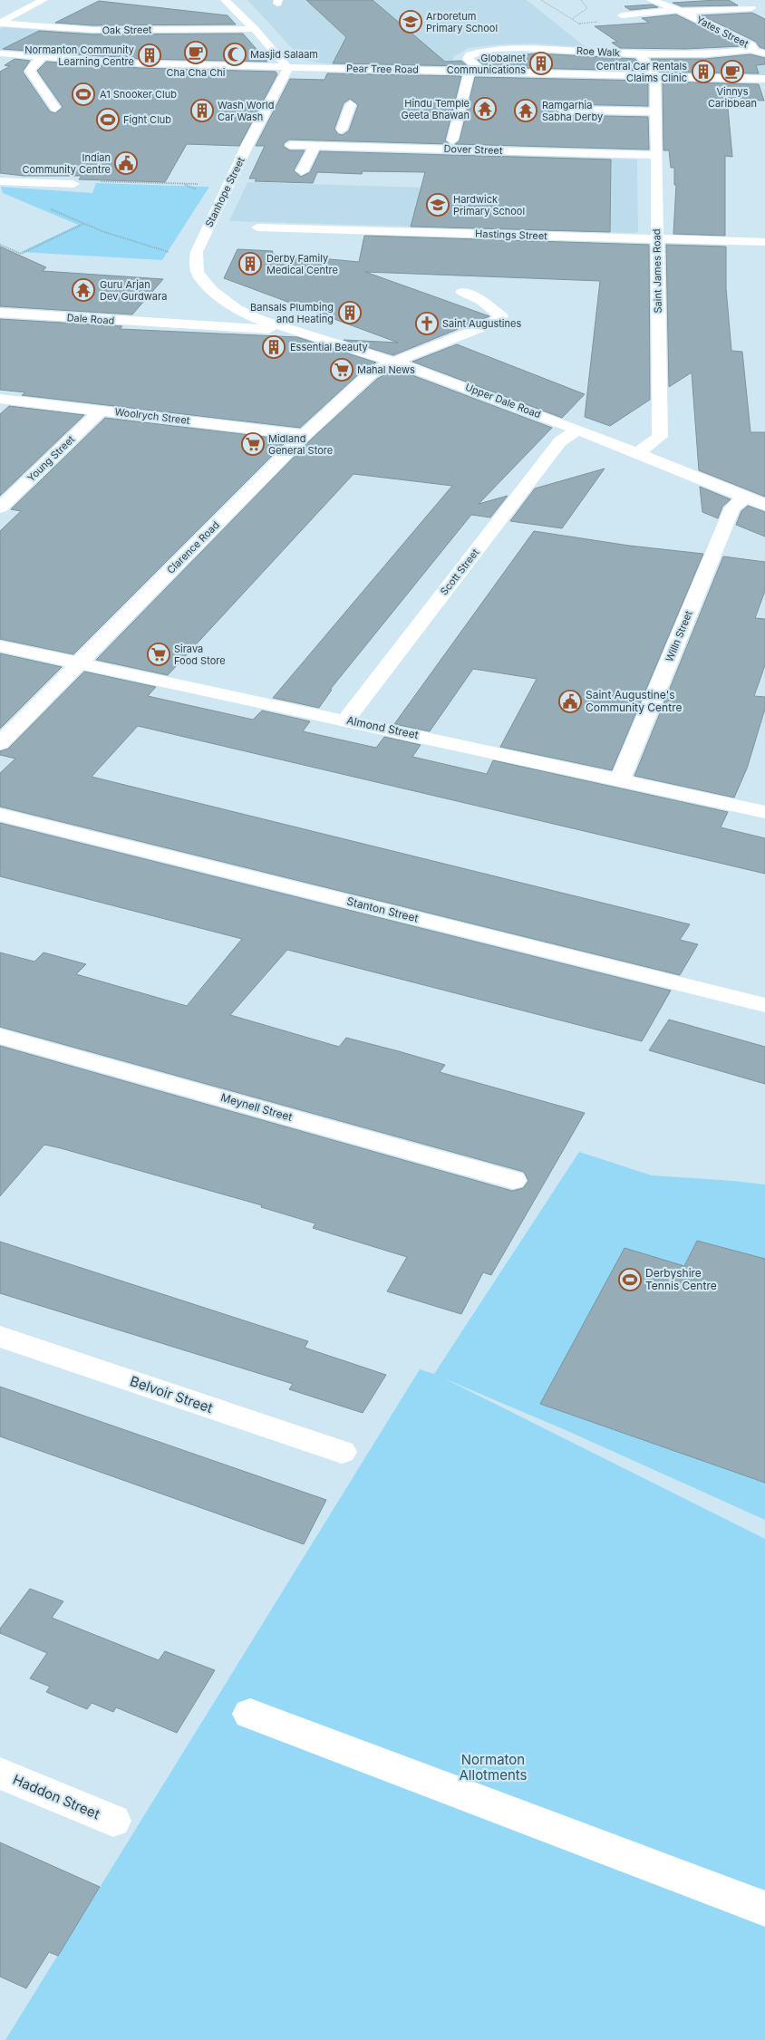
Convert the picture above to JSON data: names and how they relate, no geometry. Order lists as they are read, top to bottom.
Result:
{
  "streets": {
    "street": [
      "Oak Street",
      "Yates Street",
      "Roe Walk",
      "Pear Tree Road",
      "Dover Street",
      "Stanhope Street",
      "Hastings Street",
      "Saint James Road",
      "Dale Road",
      "Upper Dale Road",
      "Woolrych Street",
      "Young Street",
      "Clarence Road",
      "Scott Street",
      "Willn Street",
      "Almond Street",
      "Stanton Street",
      "Meynell Street",
      "Belvoir Street",
      "Haddon Street"
    ]
  },
  "crossings": [
    ["Yates Street", "Roe Walk"],
    ["Roe Walk", "Pear Tree Road"],
    ["Pear Tree Road", "Stanhope Street"],
    ["Pear Tree Road", "Saint James Road"],
    ["Dover Street", "Saint James Road"],
    ["Hastings Street", "Saint James Road"],
    ["Saint James Road", "Upper Dale Road"],
    ["Dale Road", "Upper Dale Road"],
    ["Upper Dale Road", "Clarence Road"],
    ["Upper Dale Road", "Scott Street"],
    ["Upper Dale Road", "Willn Street"],
    ["Woolrych Street", "Young Street"],
    ["Woolrych Street", "Clarence Road"],
    ["Clarence Road", "Almond Street"],
    ["Scott Street", "Almond Street"],
    ["Willn Street", "Almond Street"]
  ],
  "parks": ["Normaton Allotments"],
  "places": {
    "school or university": ["Arboretum Primary School", "Hardwick Primary School"],
    "cafe": ["Cha Cha Chi", "Vinnys Caribbean"],
    "mosque": ["Masjid Salaam"],
    "building": [
      "Normanton Community Learning Centre",
      "Globalnet Communications",
      "Central Car Rentals Claims Clinic",
      "Wash World Car Wash",
      "Derby Family Medical Centre",
      "Bansals Plumbing and Heating",
      "Essential Beauty"
    ],
    "sports": ["A1 Snooker Club", "Fight Club", "Derbyshire Tennis Centre"],
    "temple": ["Hindu Temple Geeta Bhawan", "Ramgarhia Sabha Derby", "Guru Arjan Dev Gurdwara"],
    "public building": ["Indian Community Centre", "Saint Augustine's Community Centre"],
    "church": ["Saint Augustines"],
    "supermarket": ["Mahal News", "Midland General Store", "Sirava Food Store"]
  }
}
